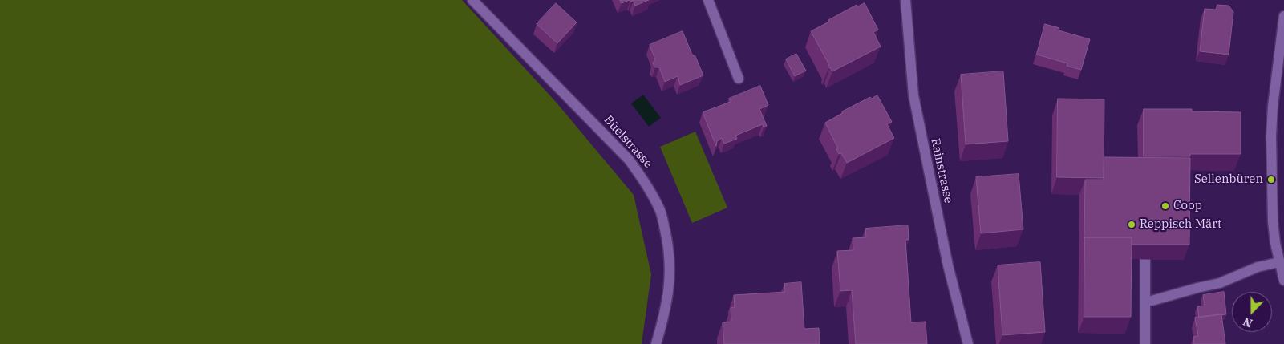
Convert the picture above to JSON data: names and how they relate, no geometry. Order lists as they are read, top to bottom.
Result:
{
  "streets": {
    "street": ["Büelstrasse", "Rainstrasse"]
  },
  "places": ["Sellenbüren", "Coop", "Reppisch Märt"],
  "north": "bottom"
}
